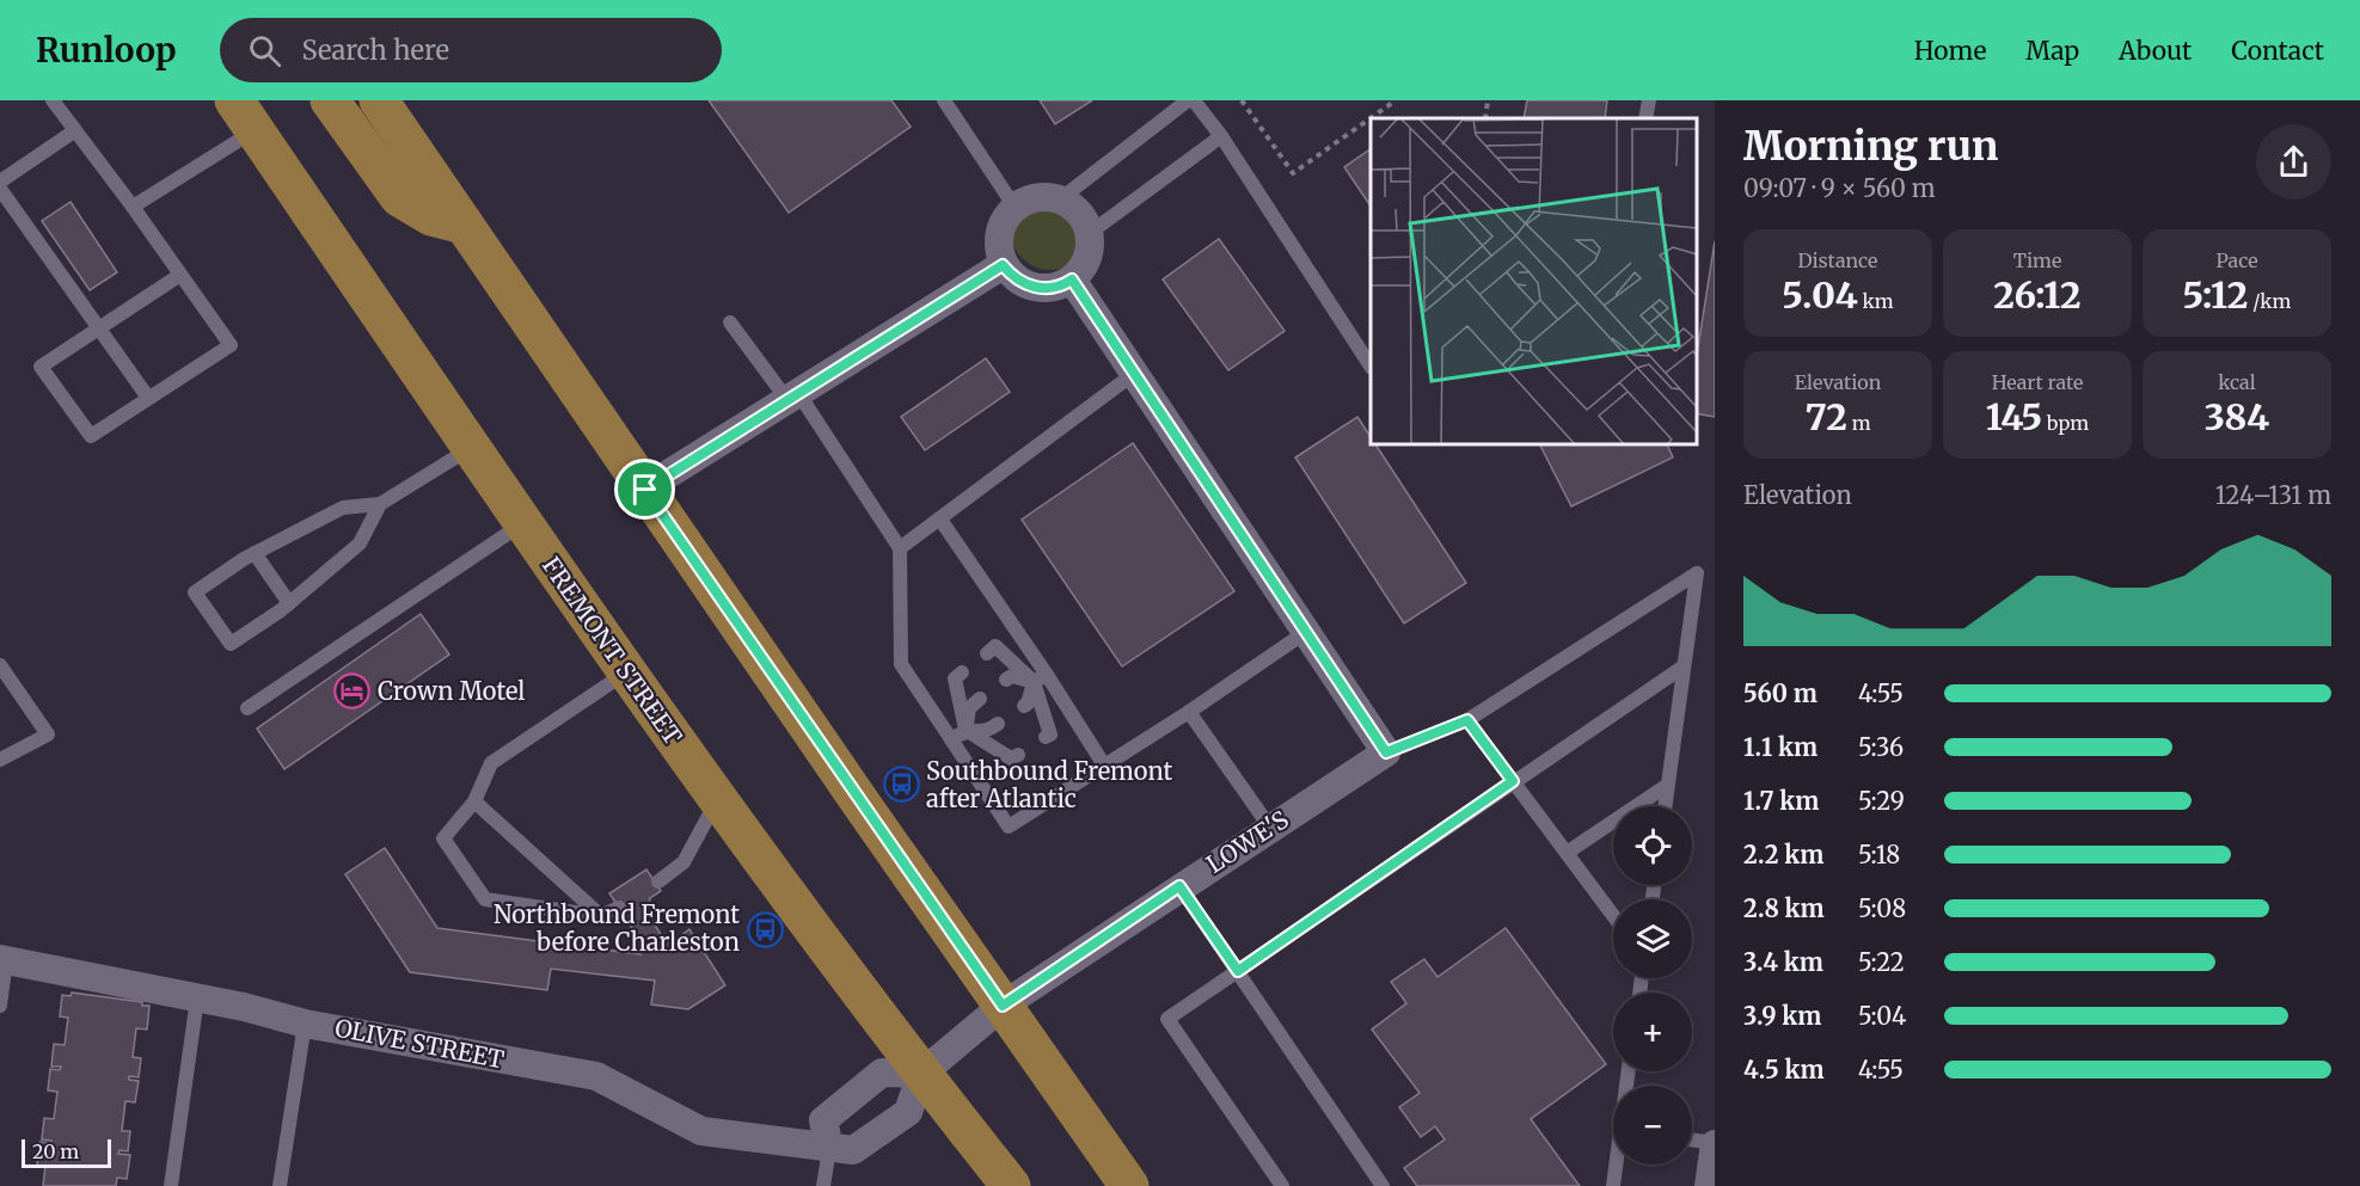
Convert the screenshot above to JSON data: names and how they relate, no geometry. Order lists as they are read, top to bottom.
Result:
{
  "streets": {
    "main road": ["FREMONT STREET"],
    "street": ["LOWE'S", "OLIVE STREET"]
  },
  "crossings": [
    ["FREMONT STREET", "OLIVE STREET"]
  ],
  "places": {
    "hotel": ["Crown Motel"],
    "bus stop": ["Southbound Fremont after Atlantic", "Northbound Fremont before Charleston"]
  },
  "scale_bar": "20 m",
  "page": {
    "header": "Runloop",
    "search": "Search here",
    "nav": [
      "Home",
      "Map",
      "About",
      "Contact"
    ],
    "heading": ["Morning run", "09:07 · 9 × 560 m"],
    "stats": [
      ["Distance", "5.04 km"],
      ["Time", "26:12"],
      ["Pace", "5:12 /km"],
      ["Elevation", "72 m"],
      ["Heart rate", "145 bpm"],
      ["kcal", "384"]
    ],
    "chart": ["Elevation", "124–131 m"],
    "list": [
      {
        "name": "560 m",
        "note": "4:55"
      },
      {
        "name": "1.1 km",
        "note": "5:36"
      },
      {
        "name": "1.7 km",
        "note": "5:29"
      },
      {
        "name": "2.2 km",
        "note": "5:18"
      },
      {
        "name": "2.8 km",
        "note": "5:08"
      },
      {
        "name": "3.4 km",
        "note": "5:22"
      },
      {
        "name": "3.9 km",
        "note": "5:04"
      },
      {
        "name": "4.5 km",
        "note": "4:55"
      }
    ],
    "map_buttons": ["+", "−"],
    "scale": "20 m"
  }
}
